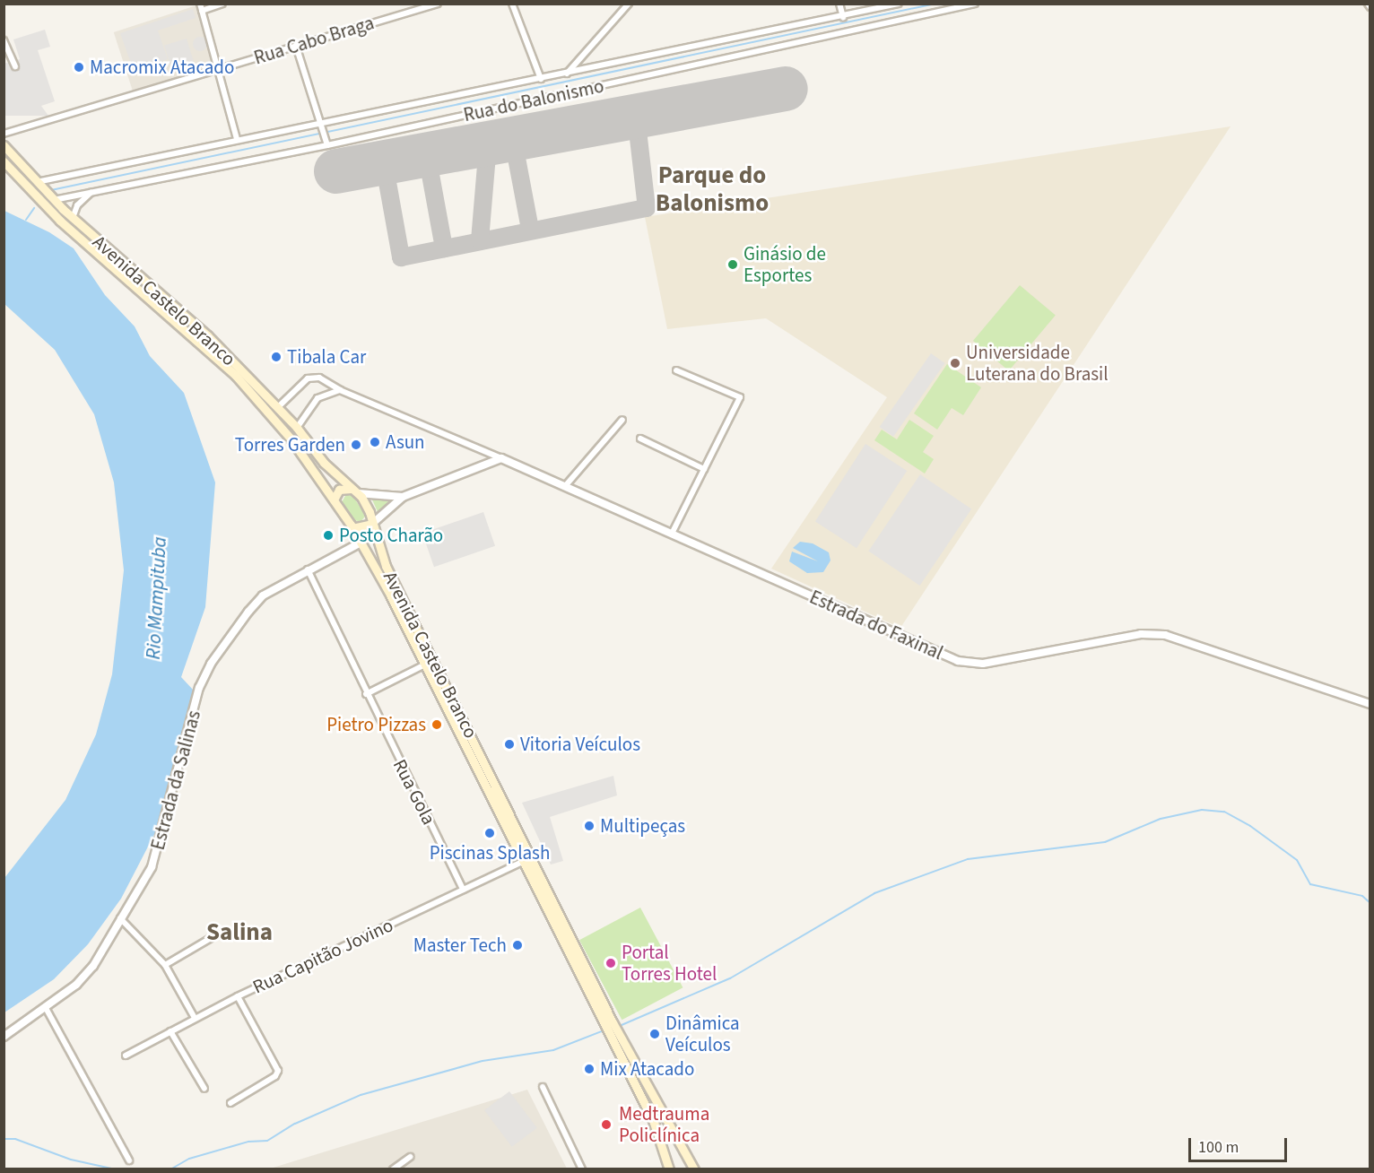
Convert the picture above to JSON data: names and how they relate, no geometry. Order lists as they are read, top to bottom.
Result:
{
  "streets": {
    "main road": ["Avenida Castelo Branco"],
    "street": [
      "Rua Cabo Braga",
      "Rua do Balonismo",
      "Estrada do Faxinal",
      "Estrada da Salinas",
      "Rua Gola",
      "Rua Capitão Jovino"
    ]
  },
  "crossings": [
    ["Rua do Balonismo", "Avenida Castelo Branco"],
    ["Avenida Castelo Branco", "Estrada da Salinas"],
    ["Avenida Castelo Branco", "Rua Capitão Jovino"],
    ["Estrada da Salinas", "Rua Gola"],
    ["Rua Gola", "Rua Capitão Jovino"]
  ],
  "districts": ["Parque do Balonismo", "Salina"],
  "water": ["Rio Mampituba"],
  "places": [
    "Macromix Atacado",
    "Ginásio de Esportes",
    "Tibala Car",
    "Universidade Luterana do Brasil",
    "Asun",
    "Torres Garden",
    "Posto Charão",
    "Pietro Pizzas",
    "Vitoria Veículos",
    "Multipeças",
    "Piscinas Splash",
    "Master Tech",
    "Portal Torres Hotel",
    "Dinâmica Veículos",
    "Mix Atacado",
    "Medtrauma Policlínica"
  ],
  "scale_bar": "100 m"
}
